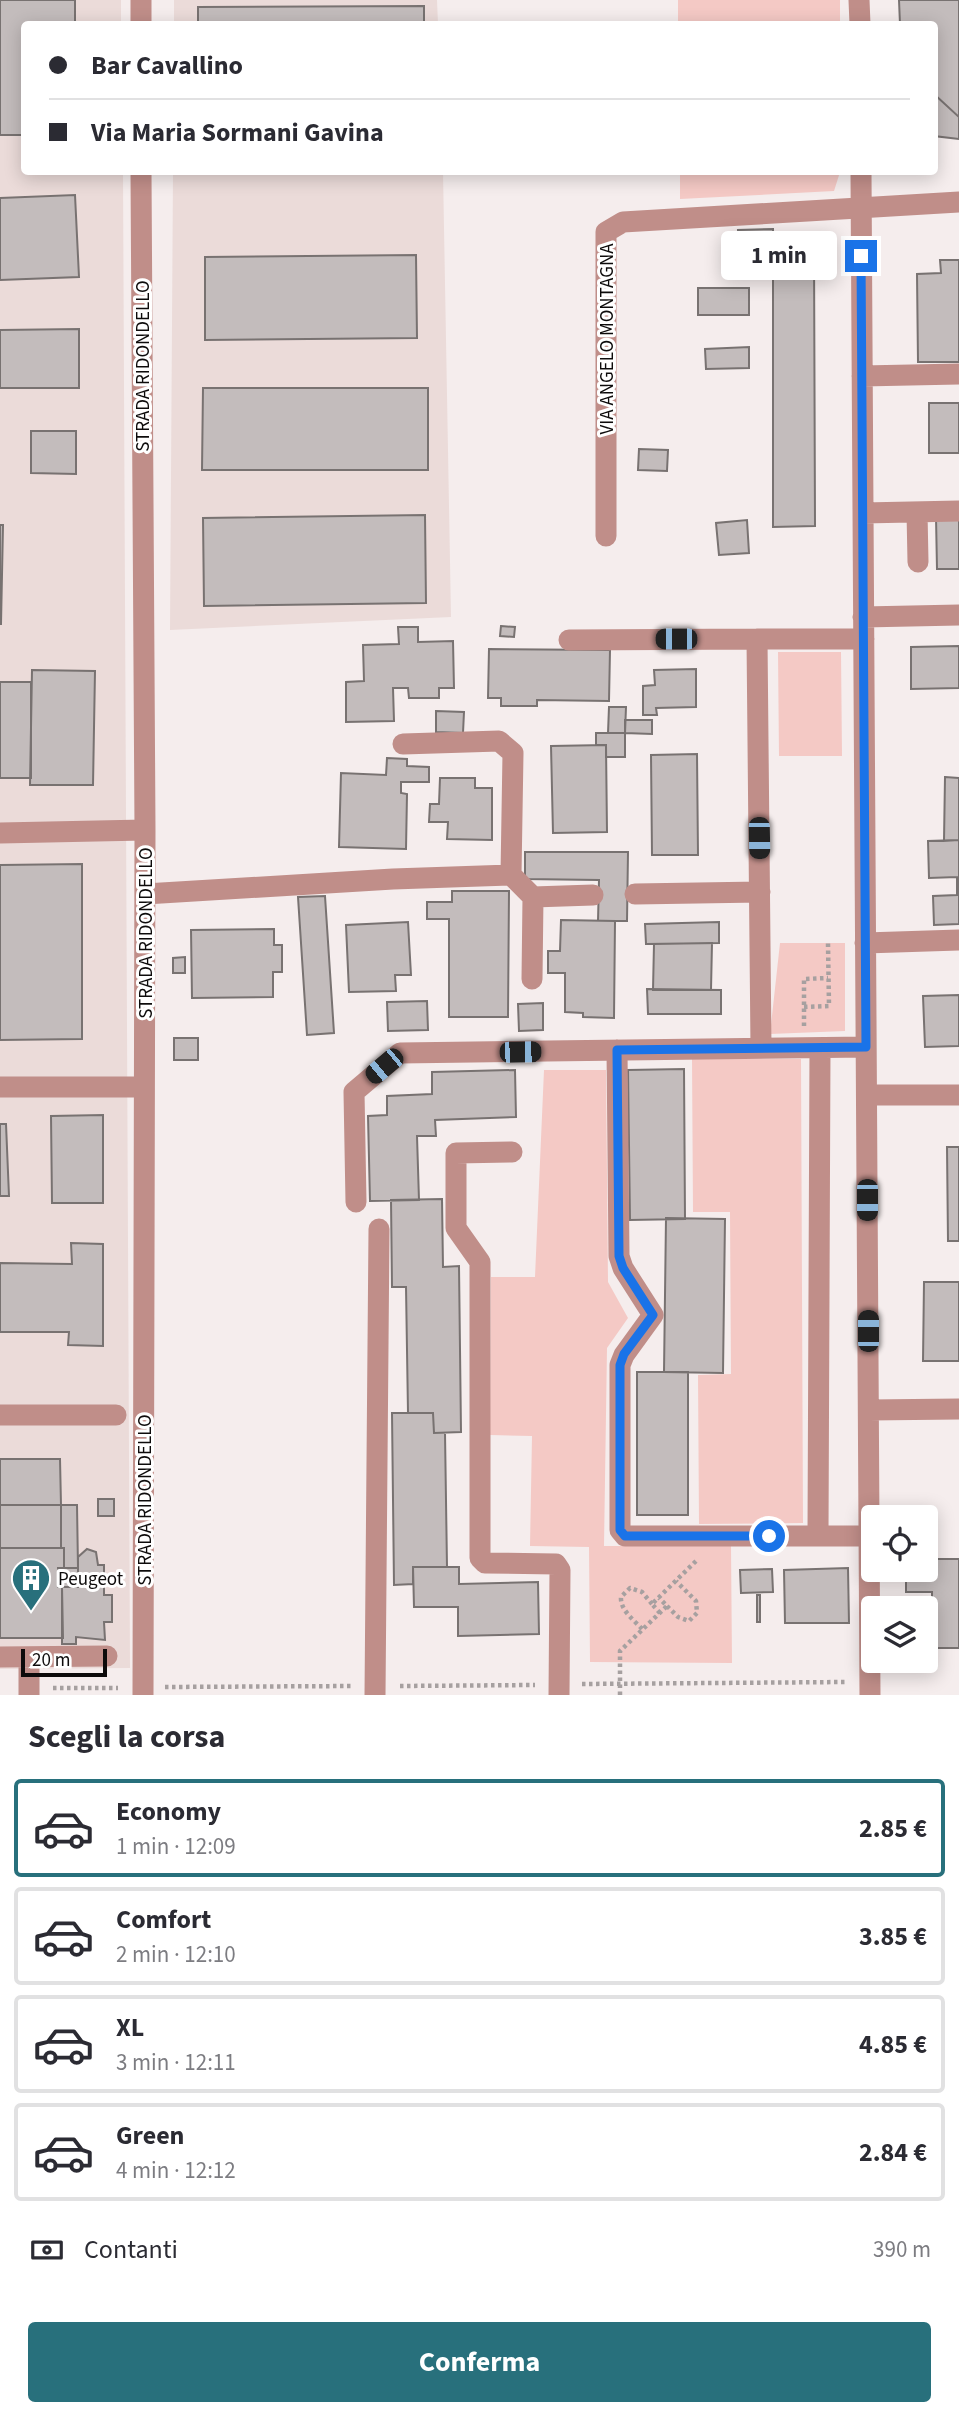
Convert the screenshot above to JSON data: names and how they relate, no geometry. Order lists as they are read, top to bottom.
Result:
{
  "streets": {
    "street": ["VIA ANGELO MONTAGNA", "STRADA RIDONDELLO"]
  },
  "places": {
    "building": ["Peugeot"]
  },
  "scale_bar": "20 m",
  "page": {
    "banner": ["Bar Cavallino", "Via Maria Sormani Gavina"],
    "bubble": "1 min",
    "scale": "20 m",
    "heading": "Scegli la corsa",
    "list": [
      {
        "name": "Economy",
        "note": "1 min · 12:09",
        "value": "2.85 €"
      },
      {
        "name": "Comfort",
        "note": "2 min · 12:10",
        "value": "3.85 €"
      },
      {
        "name": "XL",
        "note": "3 min · 12:11",
        "value": "4.85 €"
      },
      {
        "name": "Green",
        "note": "4 min · 12:12",
        "value": "2.84 €"
      }
    ],
    "pay": ["Contanti", "390 m"],
    "buttons": "Conferma"
  }
}
